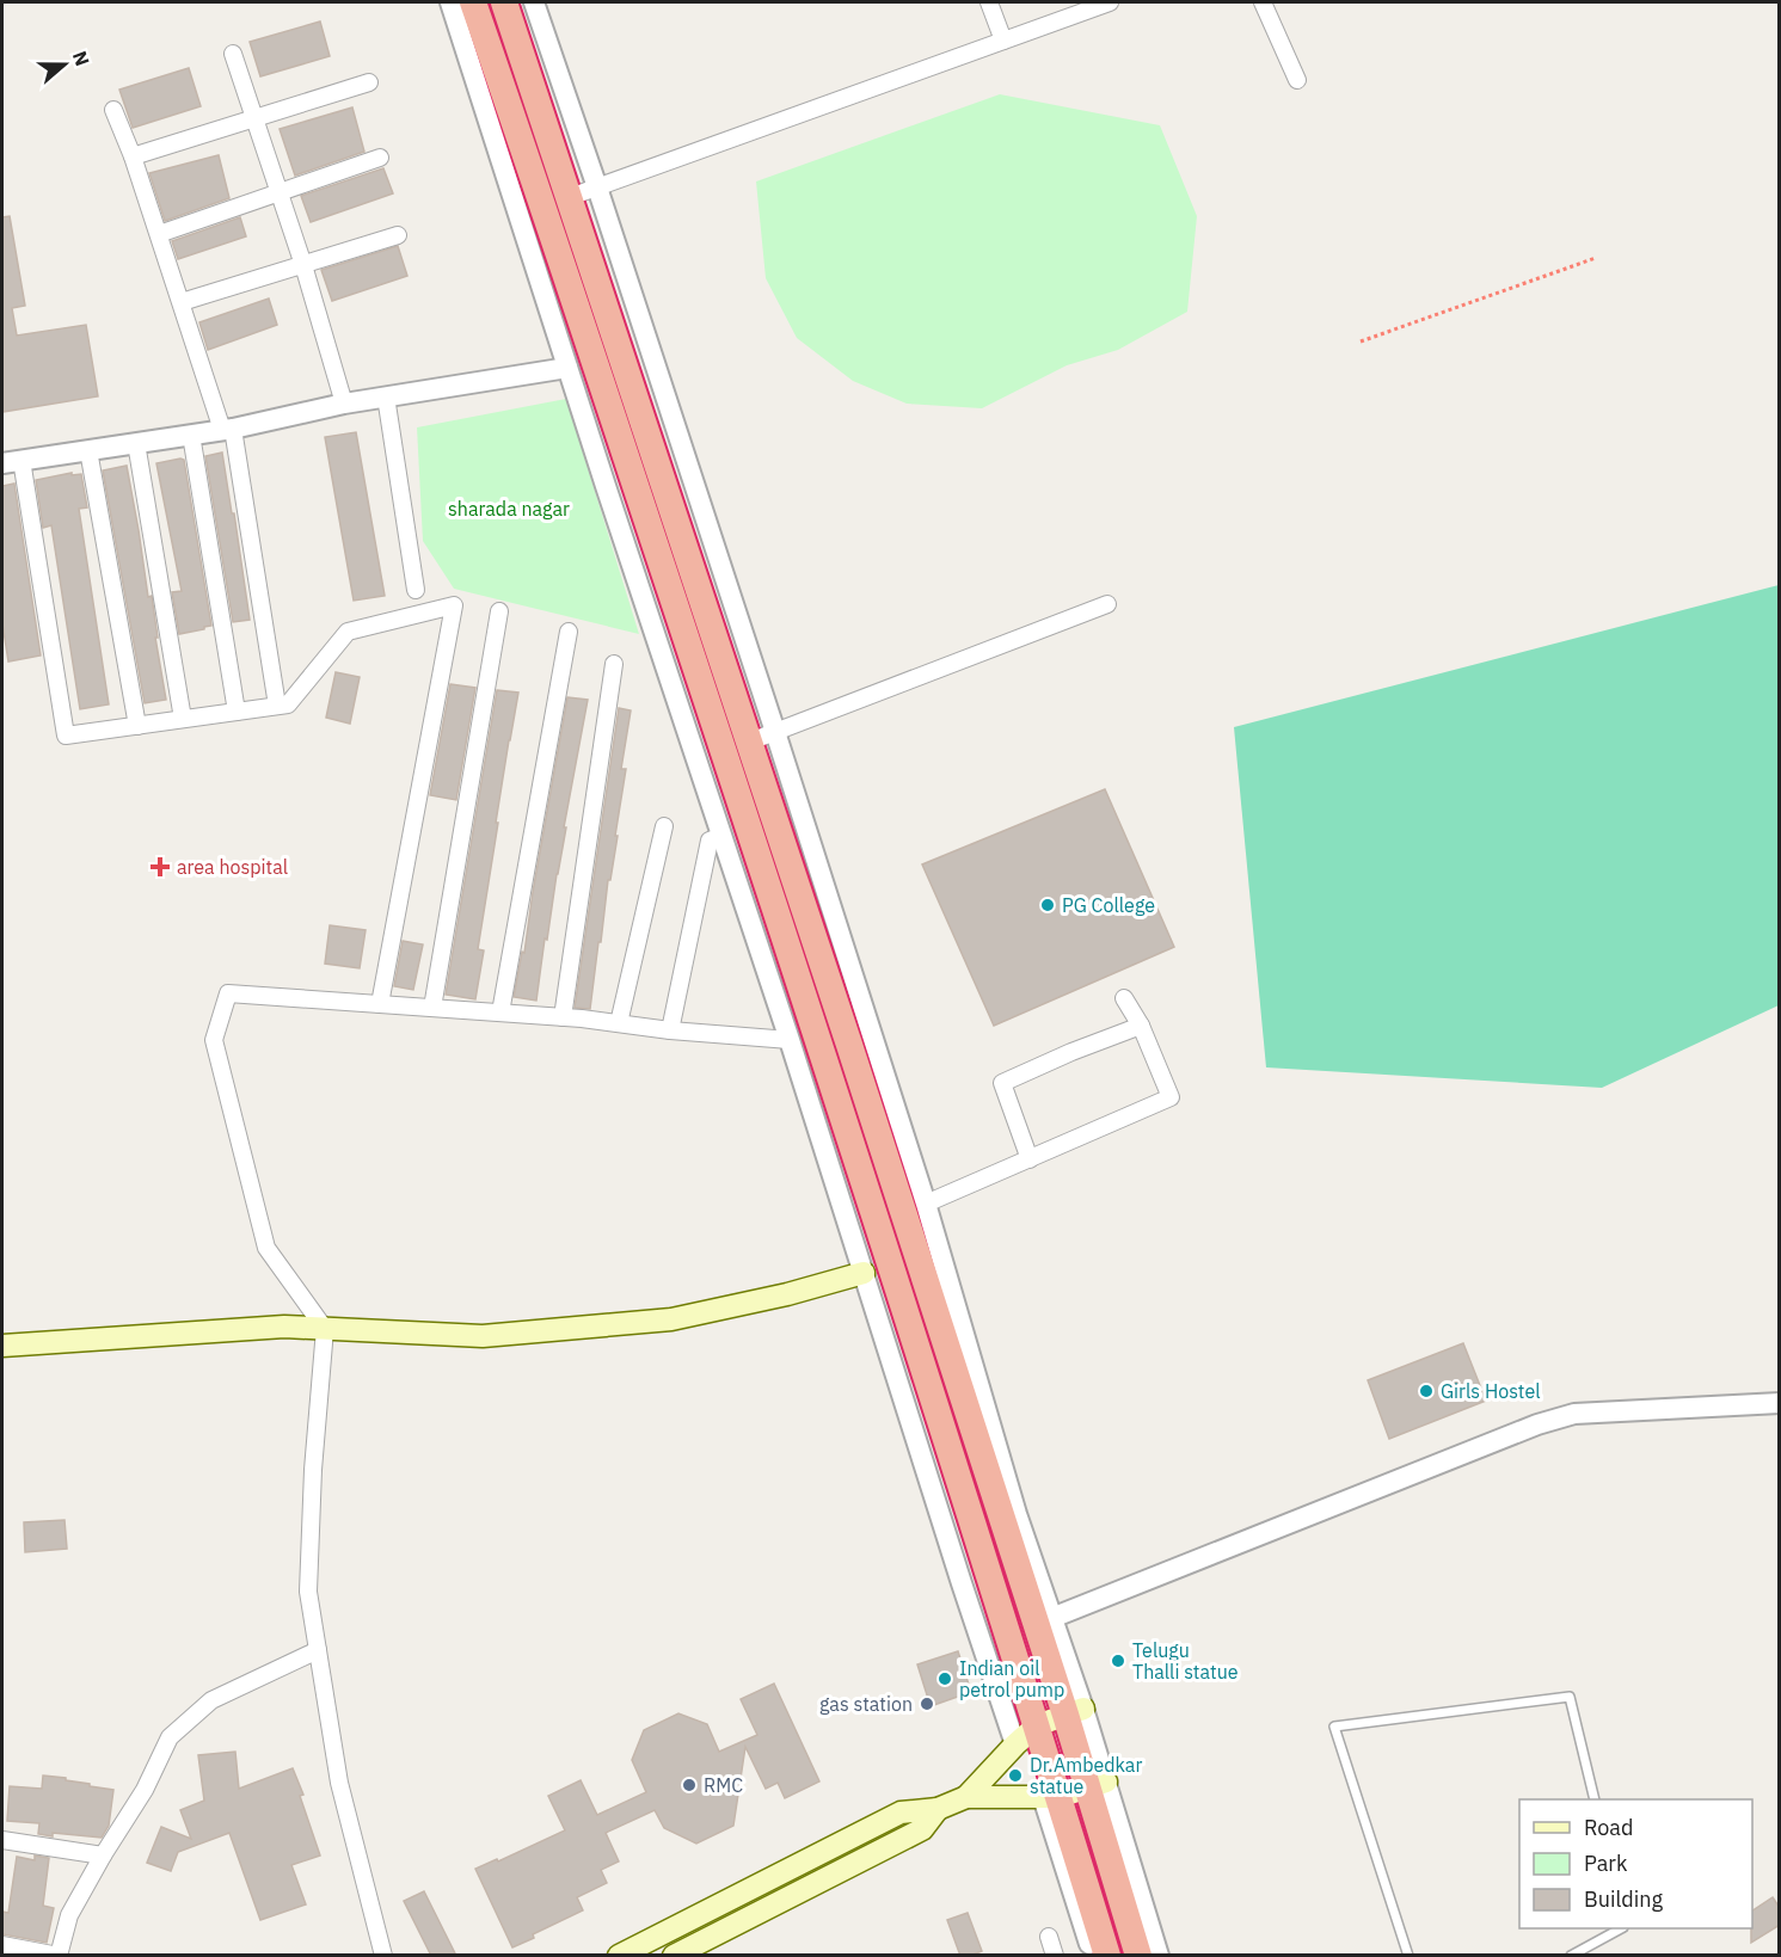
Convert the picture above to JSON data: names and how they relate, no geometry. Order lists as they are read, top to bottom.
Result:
{
  "parks": ["sharada nagar"],
  "places": {
    "health": ["area hospital"],
    "other": [
      "PG College",
      "Girls Hostel",
      "Telugu Thalli statue",
      "Indian oil petrol pump",
      "gas station",
      "Dr.Ambedkar statue",
      "RMC"
    ]
  },
  "legend": ["Road", "Park", "Building"],
  "north": "right"
}
